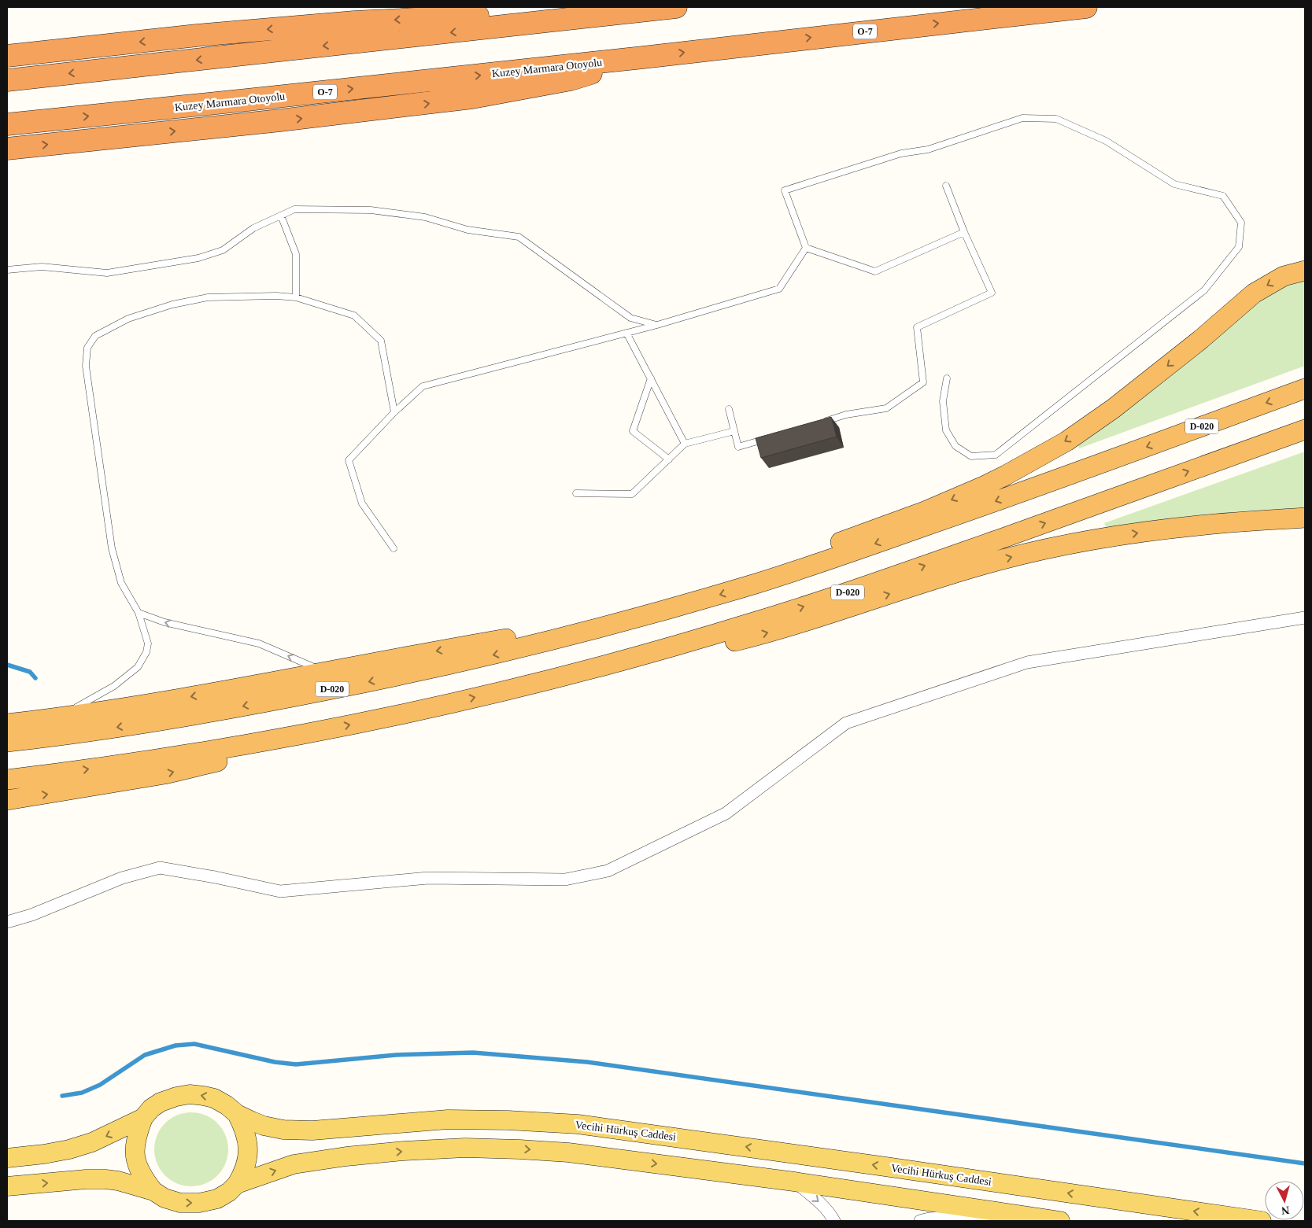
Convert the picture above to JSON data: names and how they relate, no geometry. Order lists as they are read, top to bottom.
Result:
{
  "streets": {
    "highway": ["O-7", "Kuzey Marmara Otoyolu", "D-020"],
    "main road": ["Vecihi Hürkuş Caddesi"]
  },
  "north": "bottom"
}
